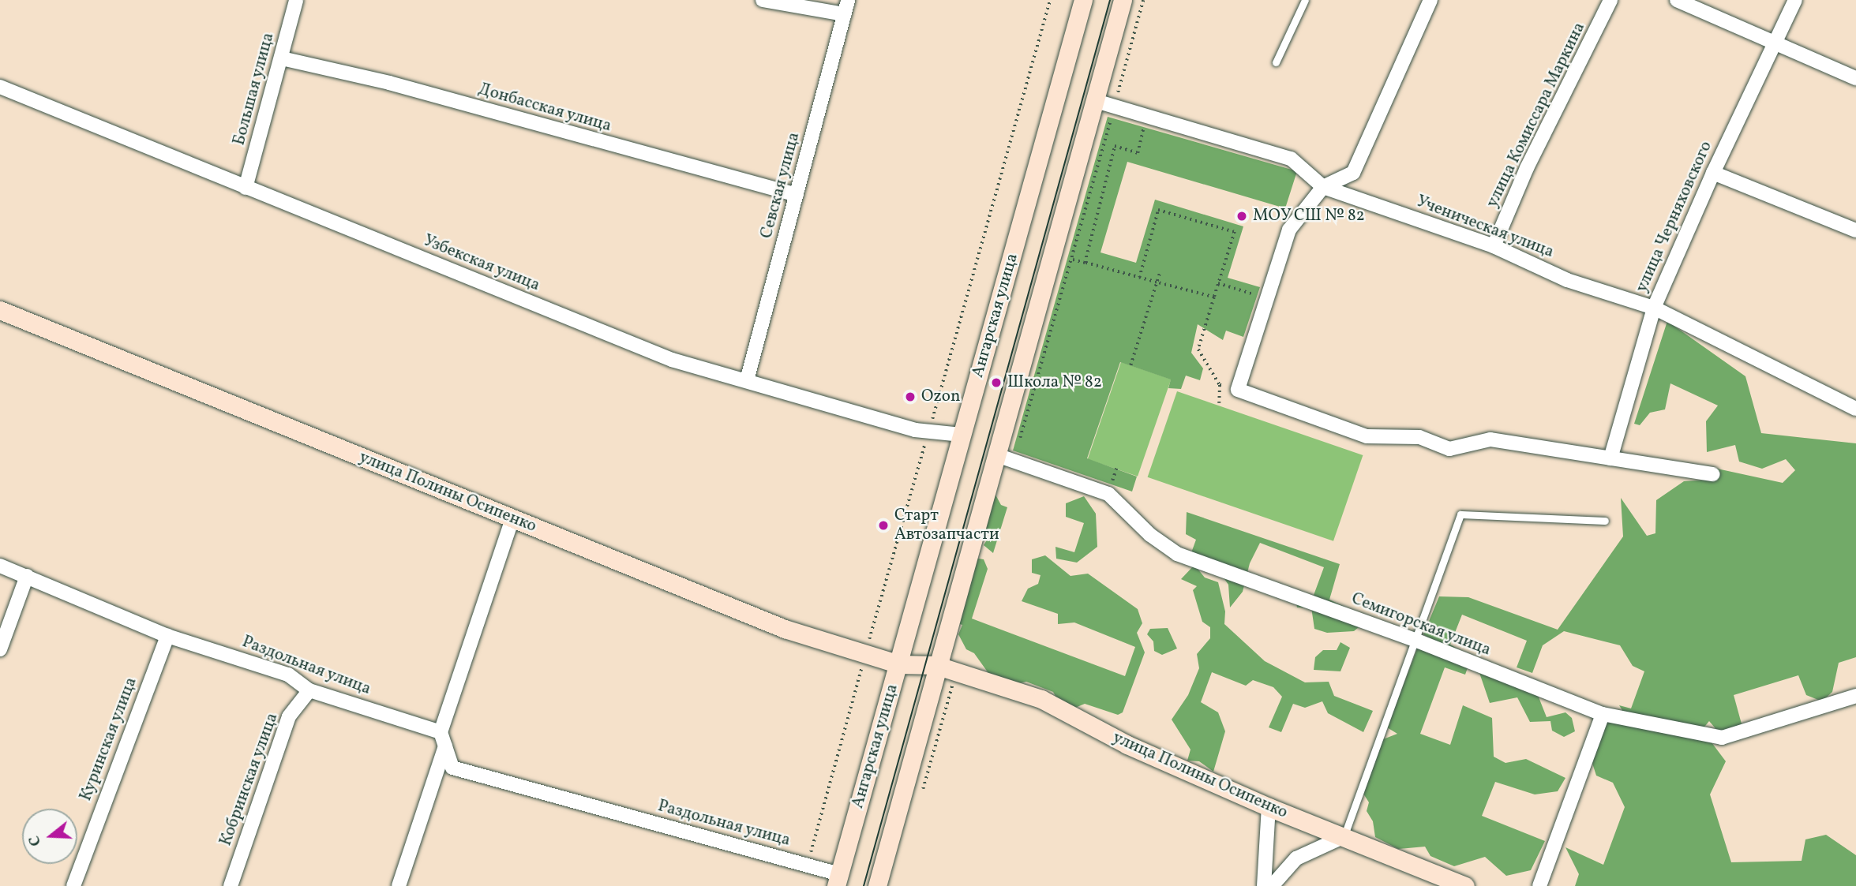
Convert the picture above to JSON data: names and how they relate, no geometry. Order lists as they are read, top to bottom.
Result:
{
  "streets": {
    "main road": ["Ангарская улица", "улица Полины Осипенко"],
    "street": [
      "Большая улица",
      "Донбасская улица",
      "улица Комиссара Маркина",
      "Севская улица",
      "улица Черняховского",
      "Ученическая улица",
      "Узбекская улица",
      "Семигорская улица",
      "Раздольная улица",
      "Куринская улица",
      "Кобринская улица"
    ]
  },
  "crossings": [
    ["Большая улица", "Донбасская улица"],
    ["Большая улица", "Узбекская улица"],
    ["Донбасская улица", "Севская улица"],
    ["улица Комиссара Маркина", "Ученическая улица"],
    ["Севская улица", "Узбекская улица"],
    ["улица Черняховского", "Ученическая улица"],
    ["Узбекская улица", "Ангарская улица"],
    ["Ангарская улица", "улица Полины Осипенко"],
    ["Ангарская улица", "Раздольная улица"],
    ["Раздольная улица", "Куринская улица"],
    ["Раздольная улица", "Кобринская улица"]
  ],
  "places": [
    "МОУ СШ № 82",
    "Школа № 82",
    "Ozon",
    "Старт Автозапчасти"
  ],
  "north": "left"
}
